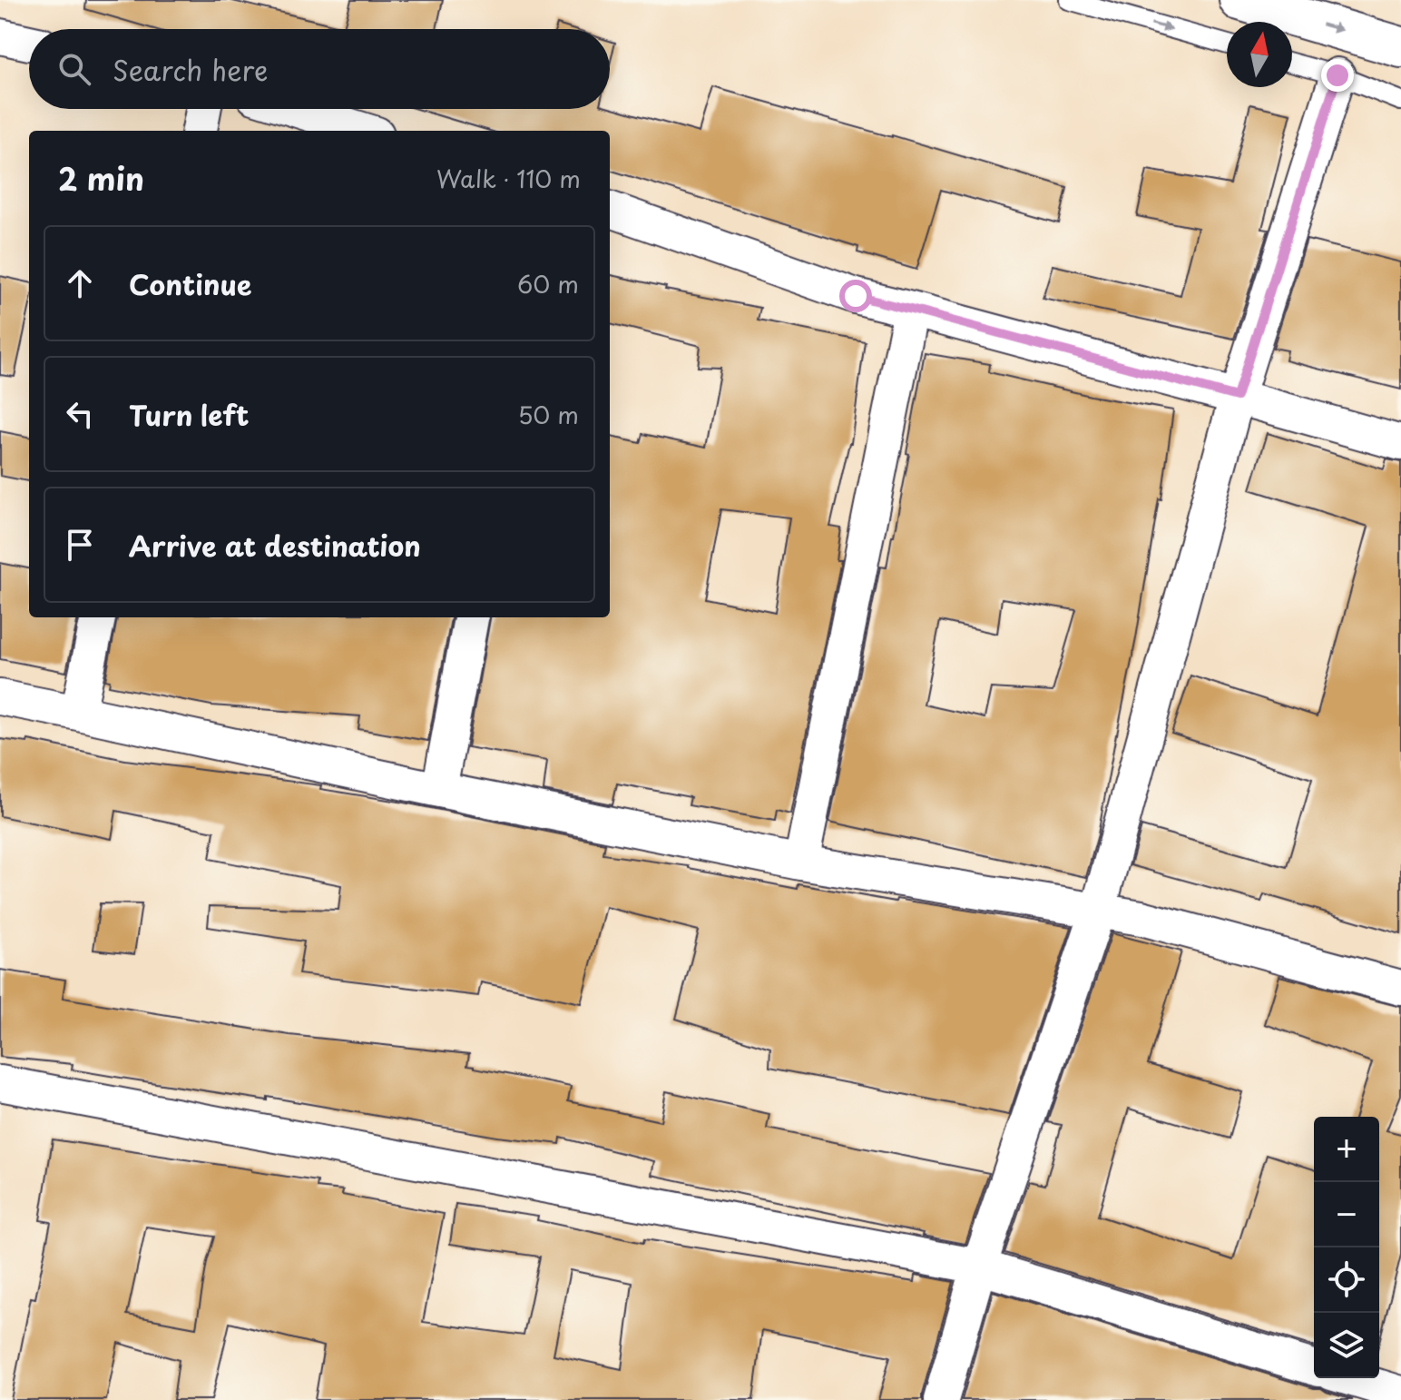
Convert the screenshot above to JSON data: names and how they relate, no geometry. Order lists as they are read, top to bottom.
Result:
{
  "north": "top",
  "page": {
    "search": "Search here",
    "heading": ["2 min", "Walk · 110 m"],
    "list": [
      ["Continue", "60 m"],
      ["Turn left", "50 m"],
      "Arrive at destination"
    ],
    "map_buttons": ["+", "−"]
  }
}
